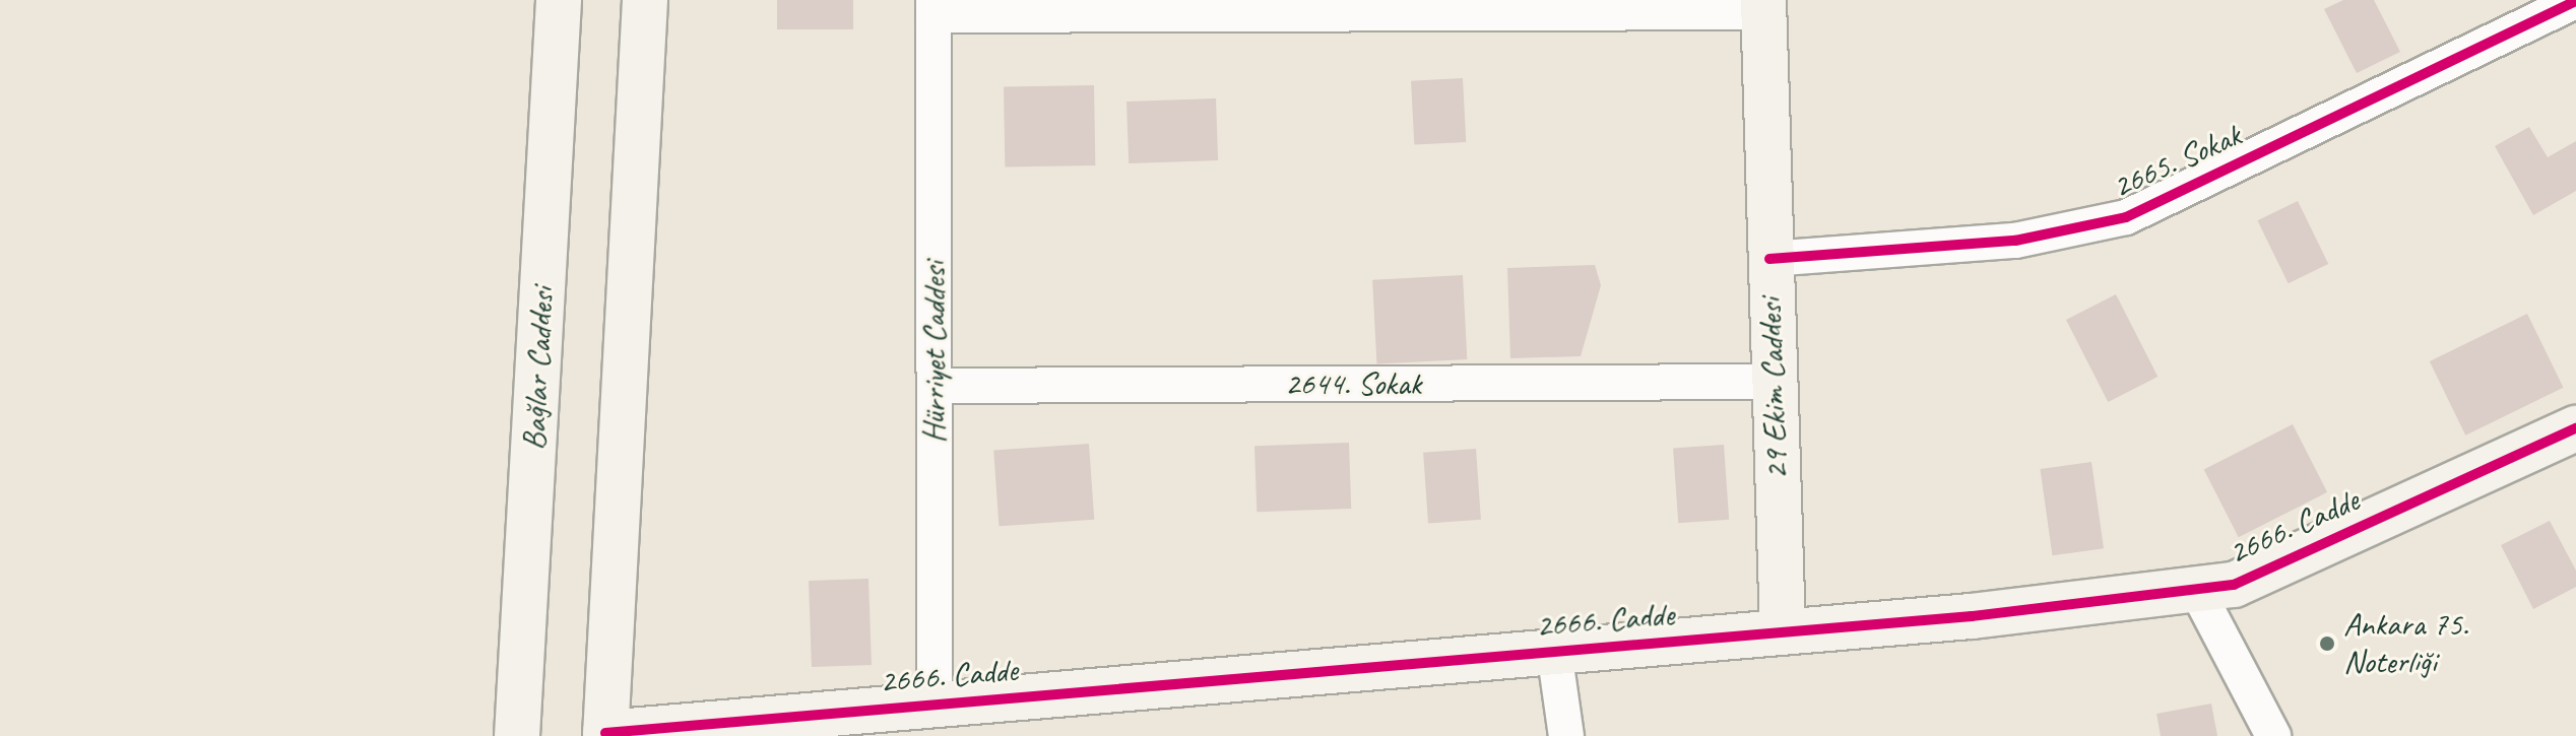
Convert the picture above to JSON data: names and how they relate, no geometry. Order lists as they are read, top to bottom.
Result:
{
  "streets": {
    "street": [
      "2665. Sokak",
      "Hürriyet Caddesi",
      "Bağlar Caddesi",
      "2644. Sokak",
      "29 Ekim Caddesi",
      "2666. Cadde"
    ]
  },
  "crossings": [
    ["2665. Sokak", "29 Ekim Caddesi"],
    ["Hürriyet Caddesi", "2644. Sokak"],
    ["Hürriyet Caddesi", "2666. Cadde"],
    ["2644. Sokak", "29 Ekim Caddesi"],
    ["29 Ekim Caddesi", "2666. Cadde"]
  ],
  "places": ["Ankara 75. Noterliği"]
}
